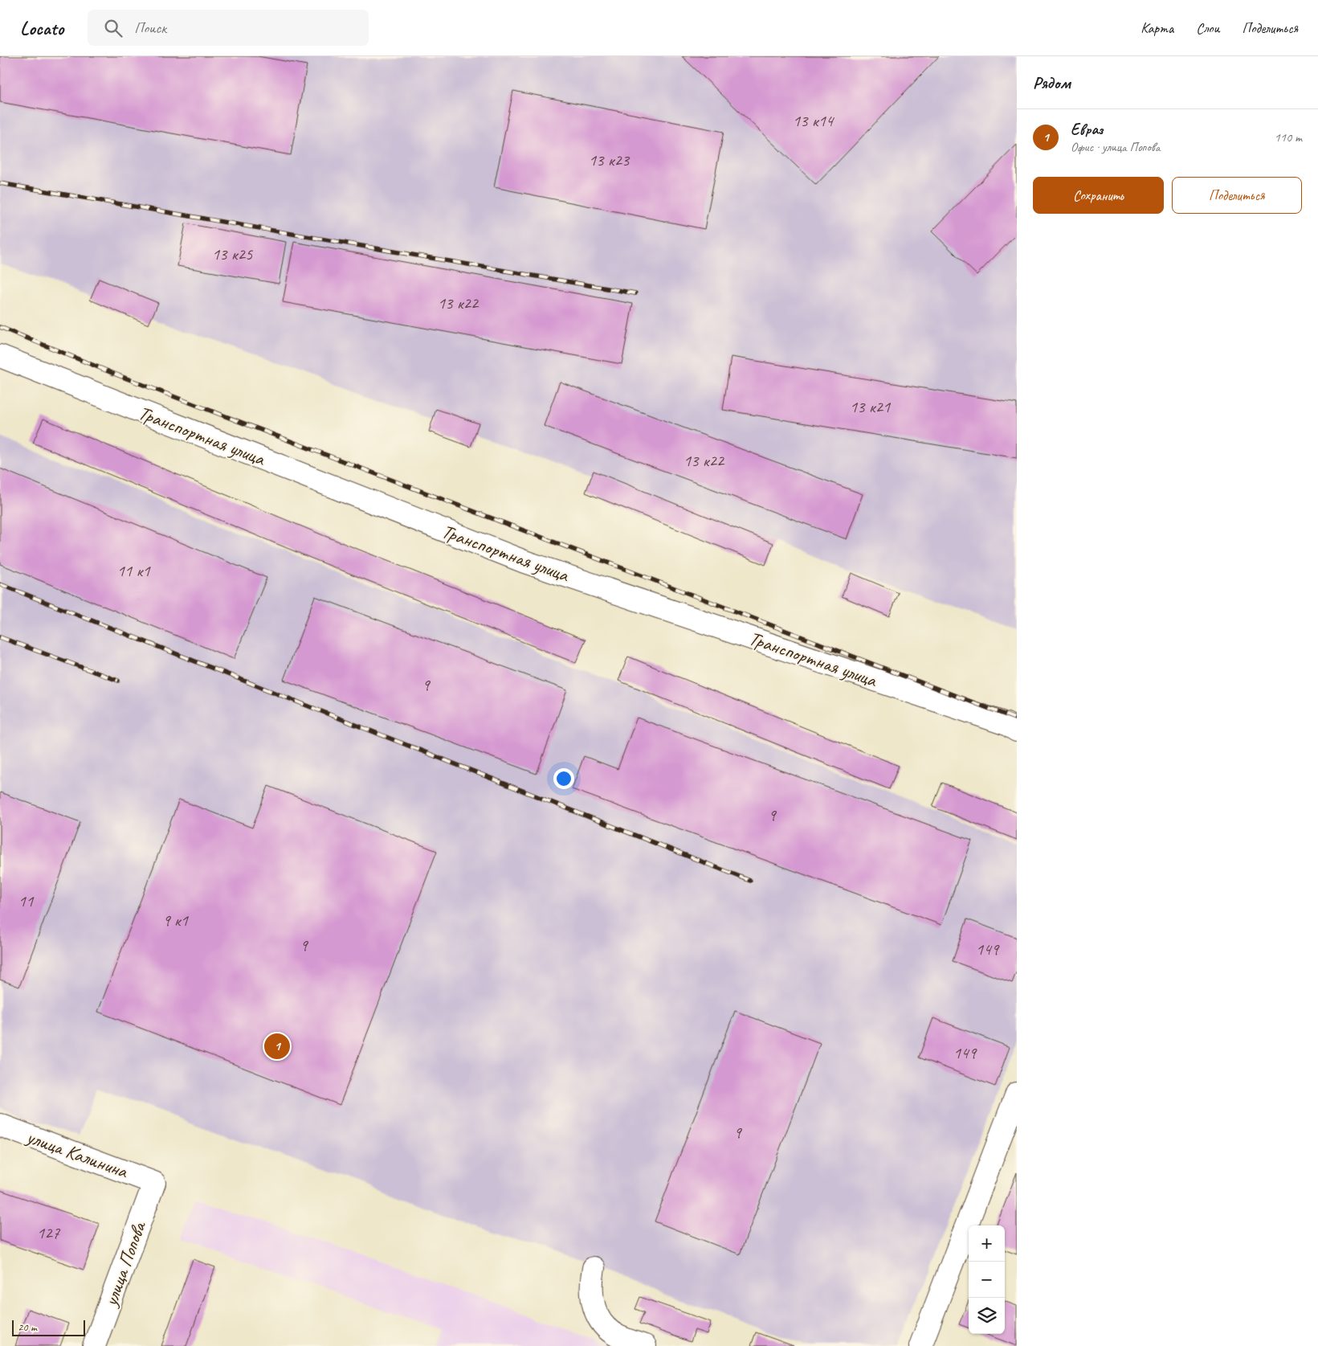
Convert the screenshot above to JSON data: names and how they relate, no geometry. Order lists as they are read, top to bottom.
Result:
{
  "streets": {
    "street": ["Транспортная улица", "улица Калинина", "улица Попова"]
  },
  "crossings": [
    ["улица Калинина", "улица Попова"]
  ],
  "house_numbers": [
    "13 к14",
    "13 к23",
    "13 к25",
    "13 к22",
    "13 к21",
    "13 к22",
    "11 к1",
    "9",
    "9",
    "11",
    "9 к1",
    "9",
    "149",
    "149",
    "9",
    "127"
  ],
  "scale_bar": "20 m",
  "page": {
    "header": "Locato",
    "search": "Поиск",
    "nav": ["Карта", "Слои", "Поделиться"],
    "heading": "Рядом",
    "list": [
      {
        "mark": "1",
        "name": "Евраз",
        "note": "Офис · улица Попова",
        "value": "110 m"
      }
    ],
    "buttons": ["Сохранить", "Поделиться"],
    "pins": "1",
    "map_buttons": ["+", "−"],
    "scale": "20 m"
  }
}
